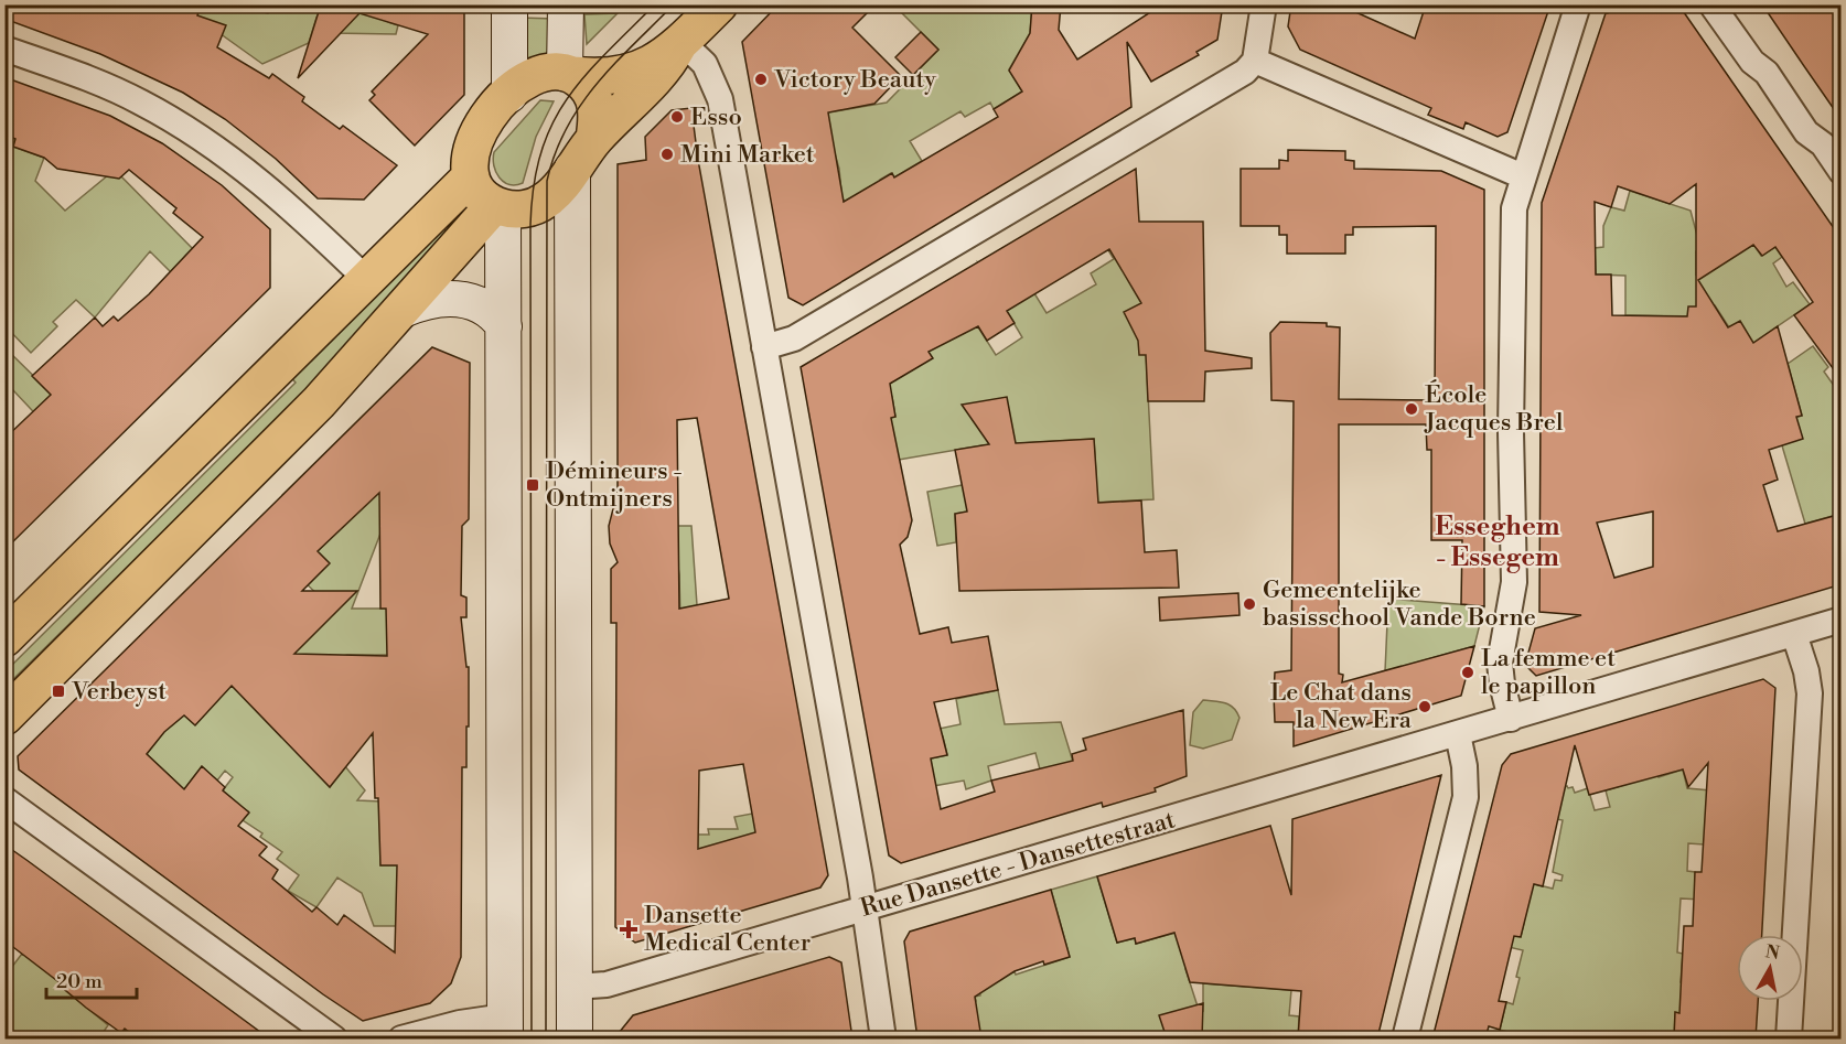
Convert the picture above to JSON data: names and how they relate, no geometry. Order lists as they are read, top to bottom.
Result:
{
  "streets": {
    "street": ["Rue Dansette - Dansettestraat"]
  },
  "districts": ["Esseghem - Essegem"],
  "places": {
    "other": [
      "Victory Beauty",
      "Esso",
      "Mini Market",
      "École Jacques Brel",
      "Gemeentelijke basisschool Vande Borne",
      "La femme et le papillon",
      "Le Chat dans la New Era"
    ],
    "transit": ["Démineurs - Ontmijners", "Verbeyst"],
    "health": ["Dansette Medical Center"]
  },
  "scale_bar": "20 m",
  "north": "top"
}
